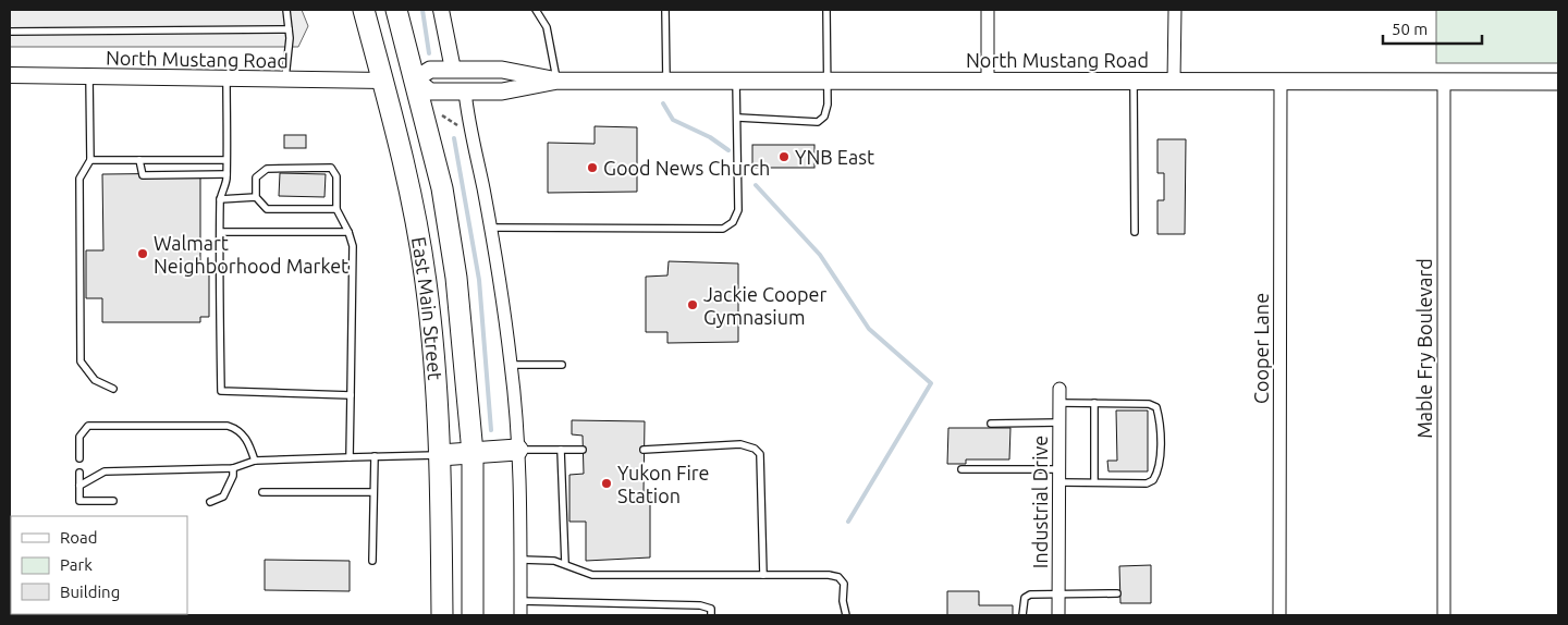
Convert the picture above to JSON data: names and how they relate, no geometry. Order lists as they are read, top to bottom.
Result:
{
  "streets": {
    "highway": ["East Main Street"],
    "main road": ["North Mustang Road"],
    "street": ["Cooper Lane", "Mable Fry Boulevard", "Industrial Drive"]
  },
  "crossings": [
    ["North Mustang Road", "East Main Street"],
    ["North Mustang Road", "Cooper Lane"],
    ["North Mustang Road", "Mable Fry Boulevard"]
  ],
  "places": [
    "YNB East",
    "Good News Church",
    "Walmart Neighborhood Market",
    "Jackie Cooper Gymnasium",
    "Yukon Fire Station"
  ],
  "legend": ["Road", "Park", "Building"],
  "scale_bar": "50 m"
}
